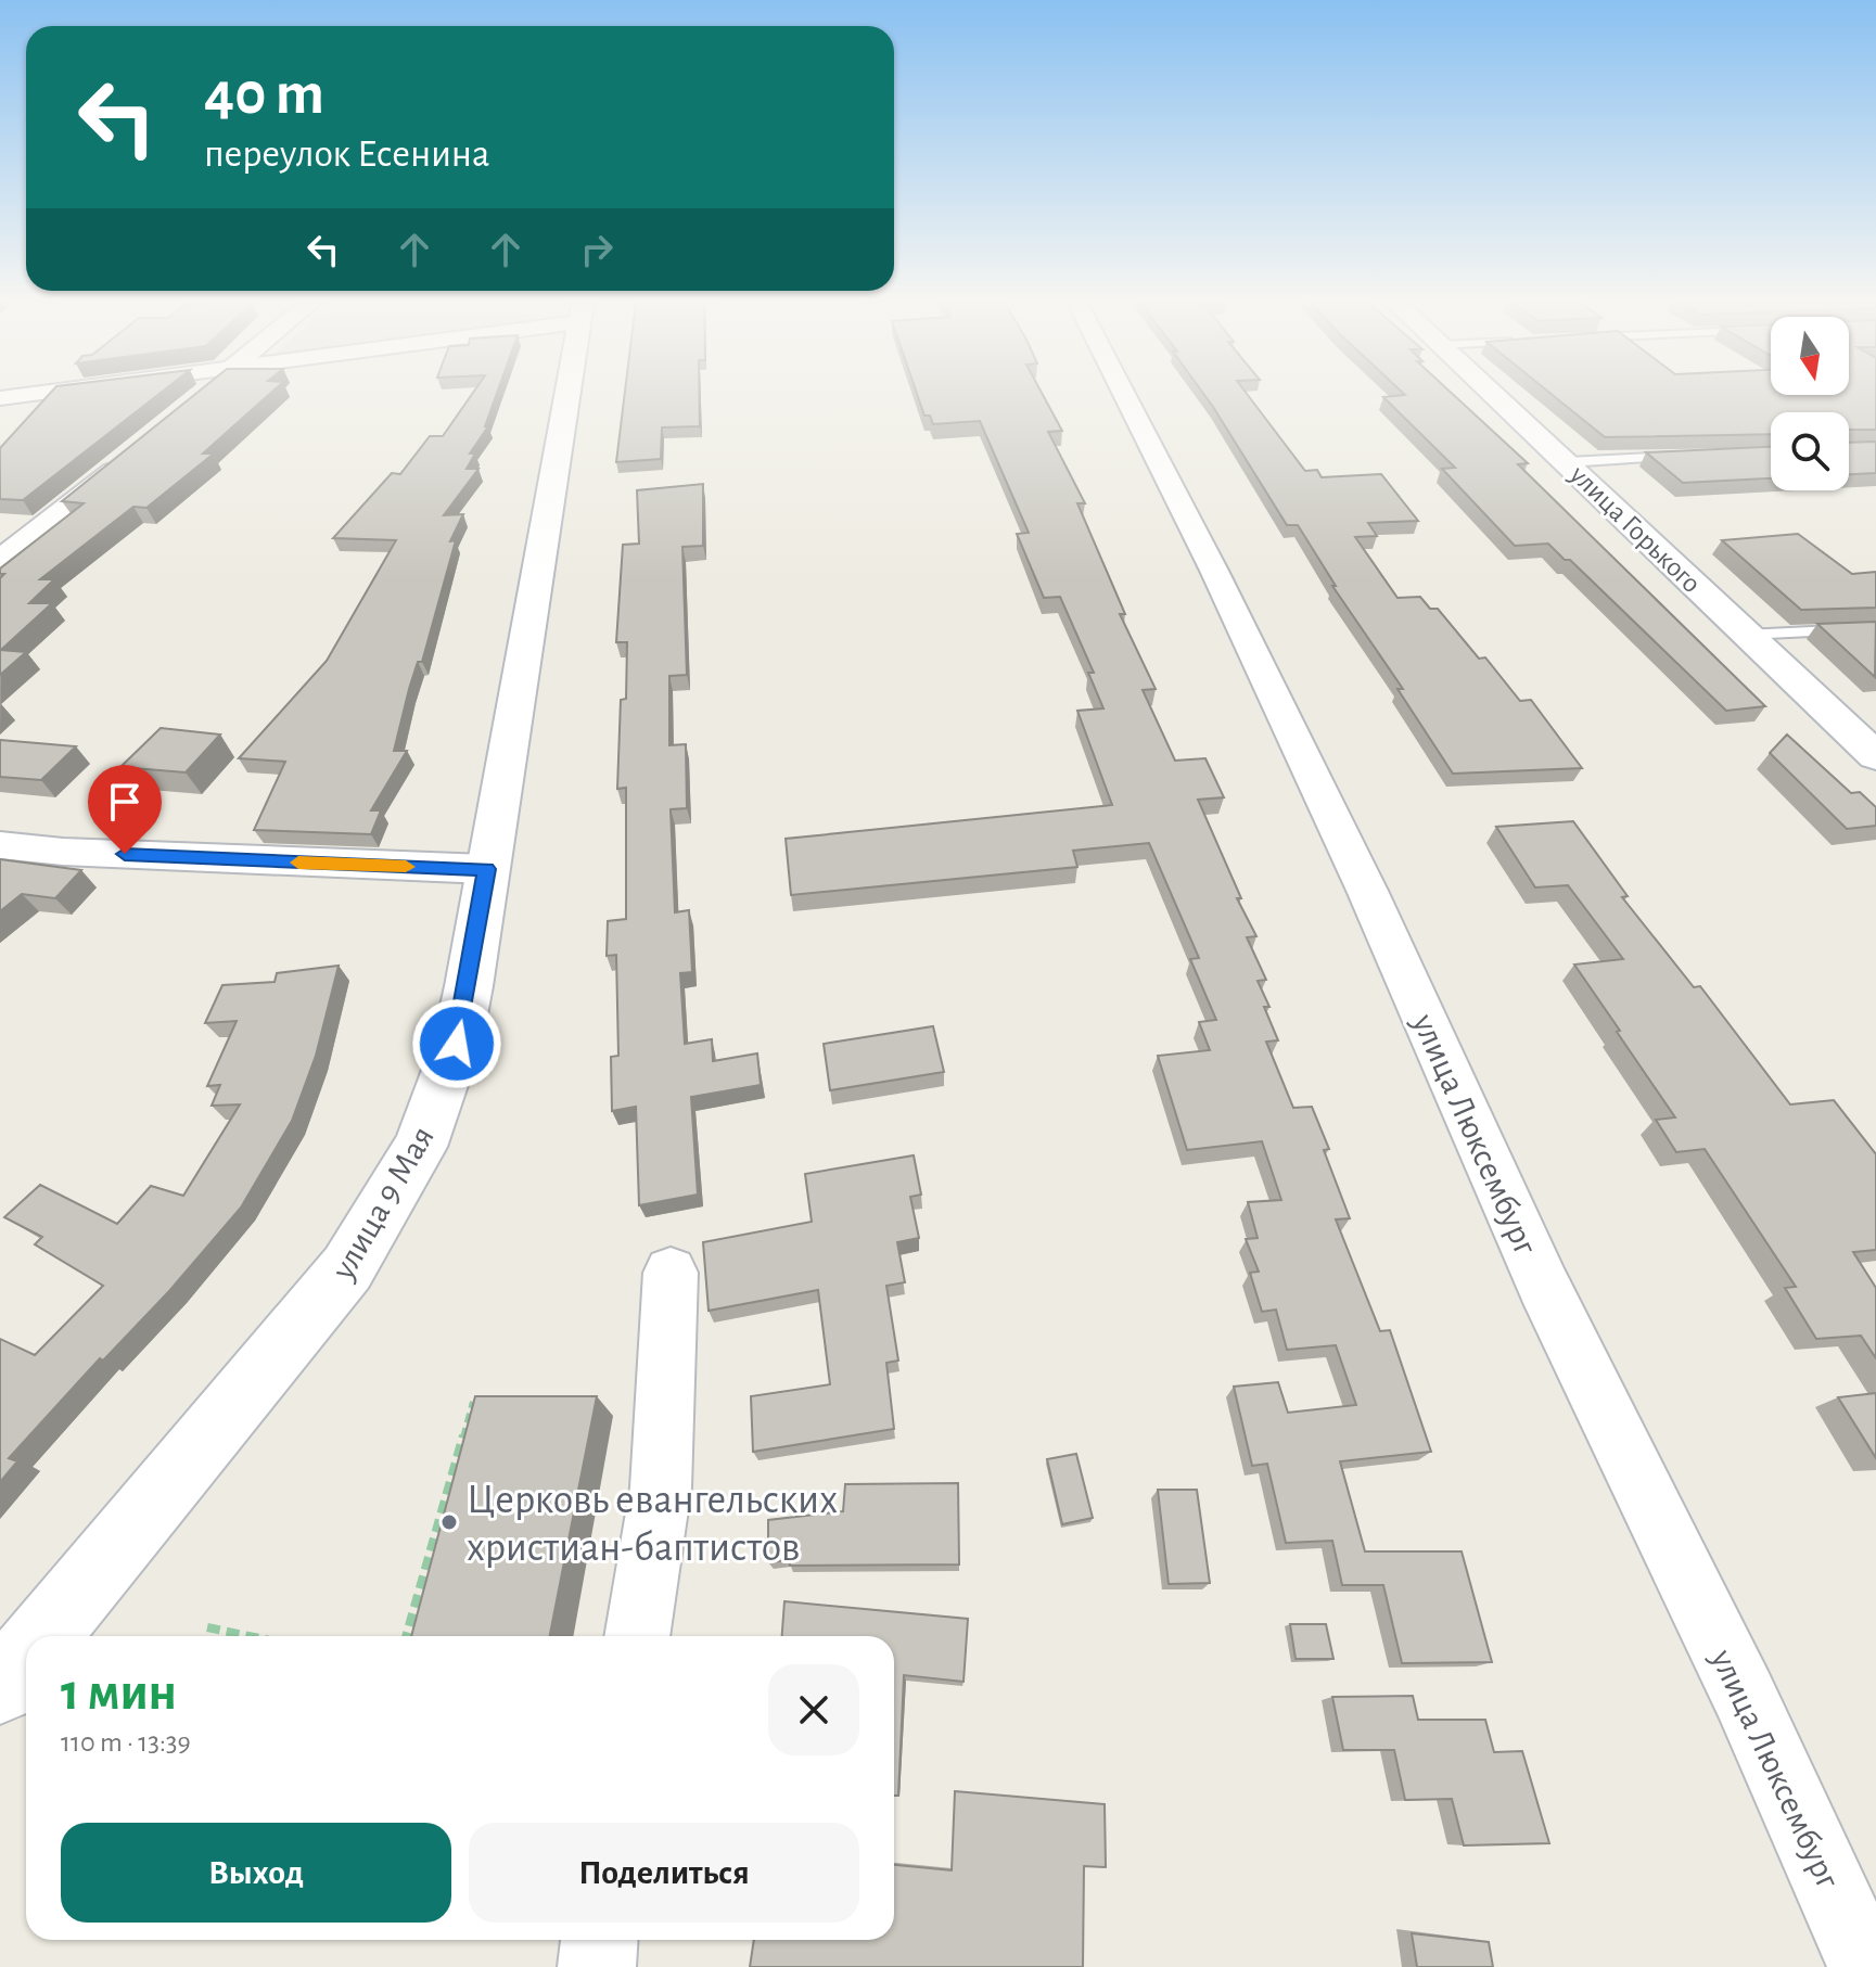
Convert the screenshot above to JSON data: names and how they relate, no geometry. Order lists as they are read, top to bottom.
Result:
{
  "streets": {
    "street": ["улица Горького", "улица Люксембург", "улица 9 Мая"]
  },
  "places": ["Церковь евангельских христиан-баптистов"],
  "north": "bottom",
  "page": {
    "turn": ["40 m", "переулок Есенина"],
    "heading": ["1 мин", "110 m · 13:39"],
    "buttons": ["Выход", "Поделиться"]
  }
}
